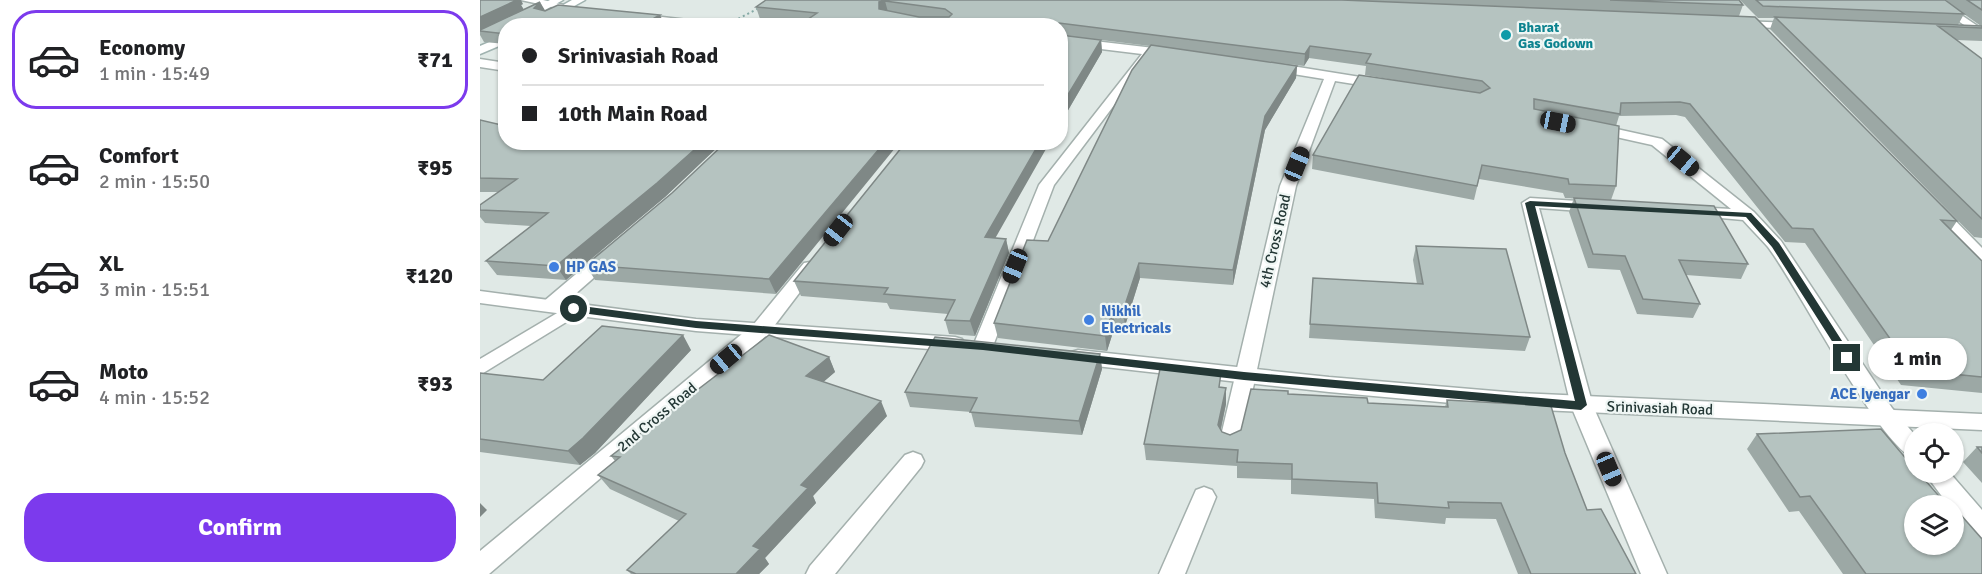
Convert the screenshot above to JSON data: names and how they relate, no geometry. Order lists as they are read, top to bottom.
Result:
{
  "streets": {
    "street": ["4th Cross Road", "Srinivasiah Road", "2nd Cross Road"]
  },
  "crossings": [
    ["4th Cross Road", "Srinivasiah Road"]
  ],
  "places": [
    "Bharat Gas Godown",
    "HP GAS",
    "Nikhil Electricals",
    "ACE Iyengar"
  ],
  "page": {
    "list": [
      {
        "name": "Economy",
        "note": "1 min · 15:49",
        "value": "₹71"
      },
      {
        "name": "Comfort",
        "note": "2 min · 15:50",
        "value": "₹95"
      },
      {
        "name": "XL",
        "note": "3 min · 15:51",
        "value": "₹120"
      },
      {
        "name": "Moto",
        "note": "4 min · 15:52",
        "value": "₹93"
      }
    ],
    "banner": ["Srinivasiah Road", "10th Main Road"],
    "bubble": "1 min",
    "buttons": "Confirm"
  }
}
